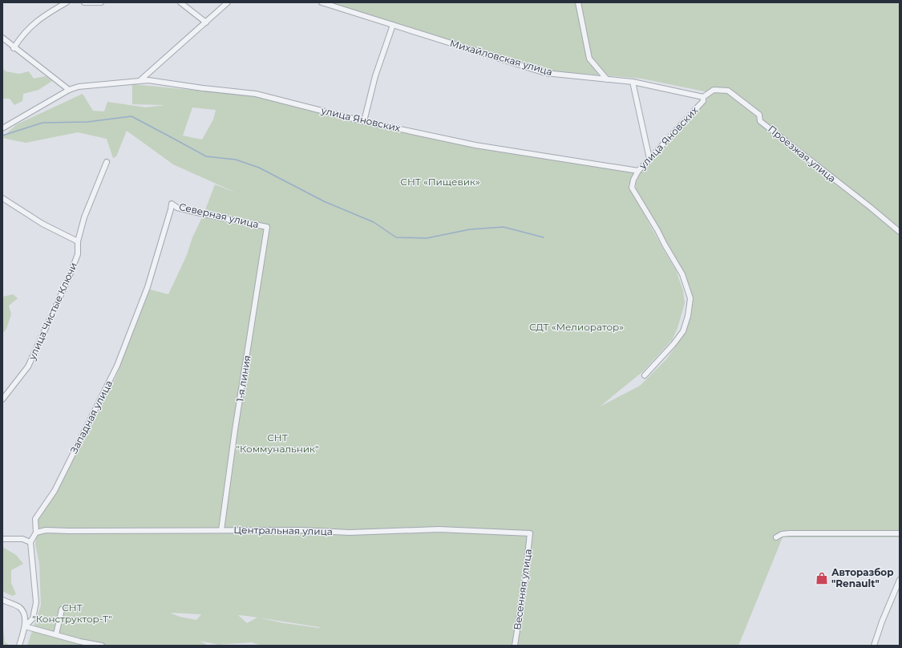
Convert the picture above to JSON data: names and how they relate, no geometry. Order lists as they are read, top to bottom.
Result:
{
  "streets": {
    "street": [
      "Михайловская улица",
      "улица Яновских",
      "Проезжая улица",
      "Северная улица",
      "улица Чистые Ключи",
      "1-я линия",
      "Западная улица",
      "Центральная улица",
      "Весенняя улица"
    ]
  },
  "crossings": [
    ["Михайловская улица", "улица Яновских"],
    ["Михайловская улица", "Проезжая улица"],
    ["улица Яновских", "Проезжая улица"],
    ["Северная улица", "1-я линия"],
    ["Северная улица", "Западная улица"],
    ["1-я линия", "Центральная улица"],
    ["Западная улица", "Центральная улица"],
    ["Центральная улица", "Весенняя улица"]
  ],
  "parks": [
    "СНТ «Пищевик»",
    "СДТ «Мелиоратор»",
    "СНТ \"Коммунальник\"",
    "СНТ \"Конструктор-Т\""
  ],
  "places": {
    "shop": ["Авторазбор \"Renault\""]
  }
}
